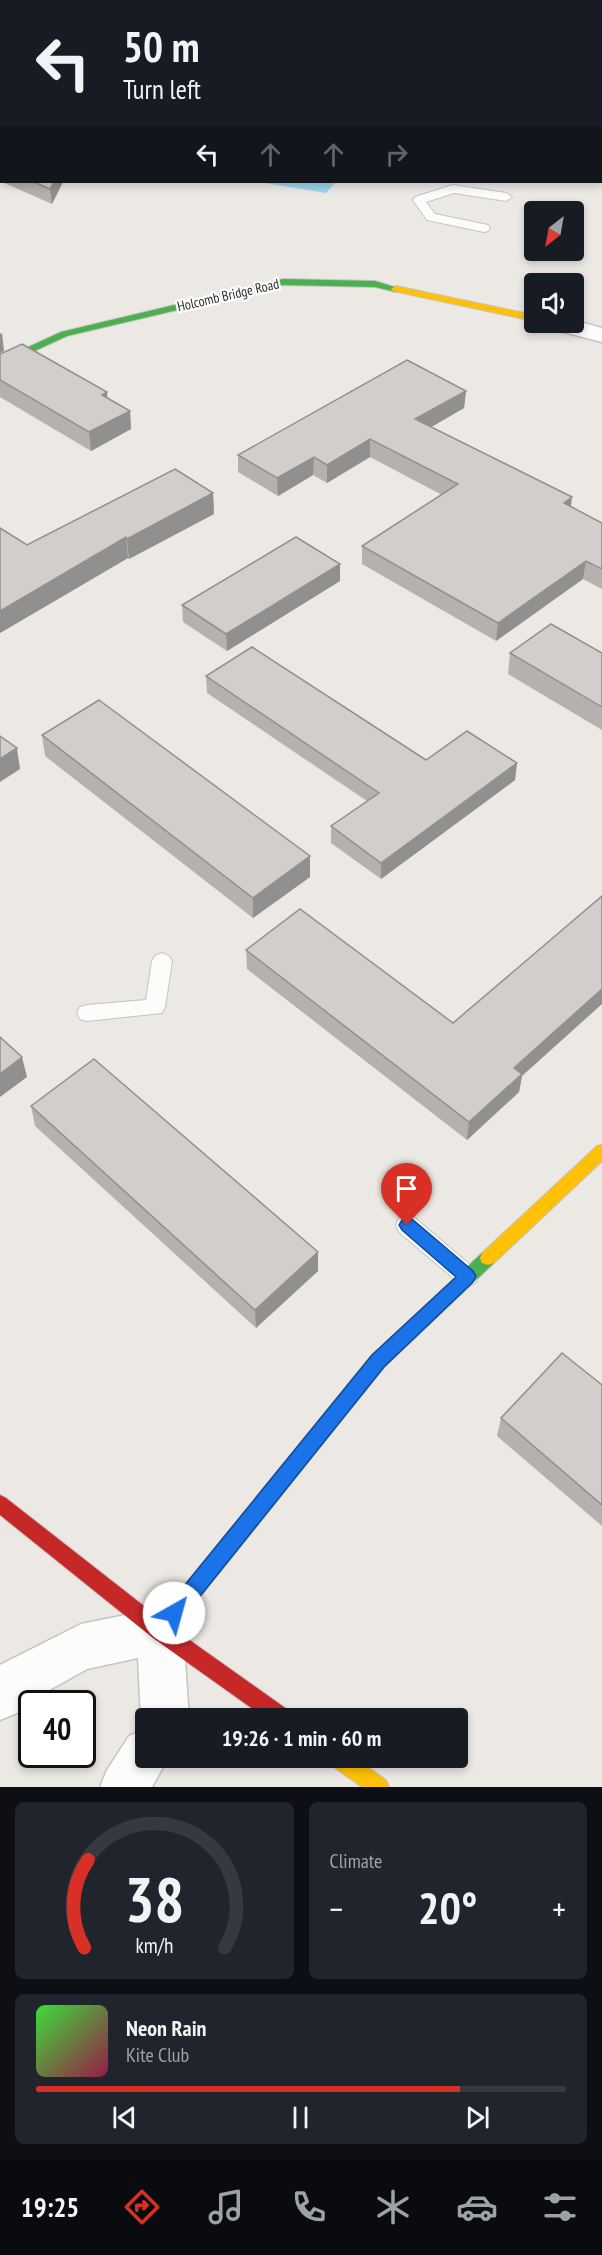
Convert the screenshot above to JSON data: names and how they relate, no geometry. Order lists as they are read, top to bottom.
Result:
{
  "streets": {
    "street": ["Holcomb Bridge Road"]
  },
  "north": "bottom left",
  "page": {
    "turn": ["50 m", "Turn left"],
    "limit": "40",
    "trip": "19:26 · 1 min · 60 m",
    "tile": "Climate",
    "heat": ["−", "20°", "+"],
    "song": ["Neon Rain", "Kite Club"],
    "tabs": "19:25",
    "gauge": ["38", "km/h"]
  }
}
